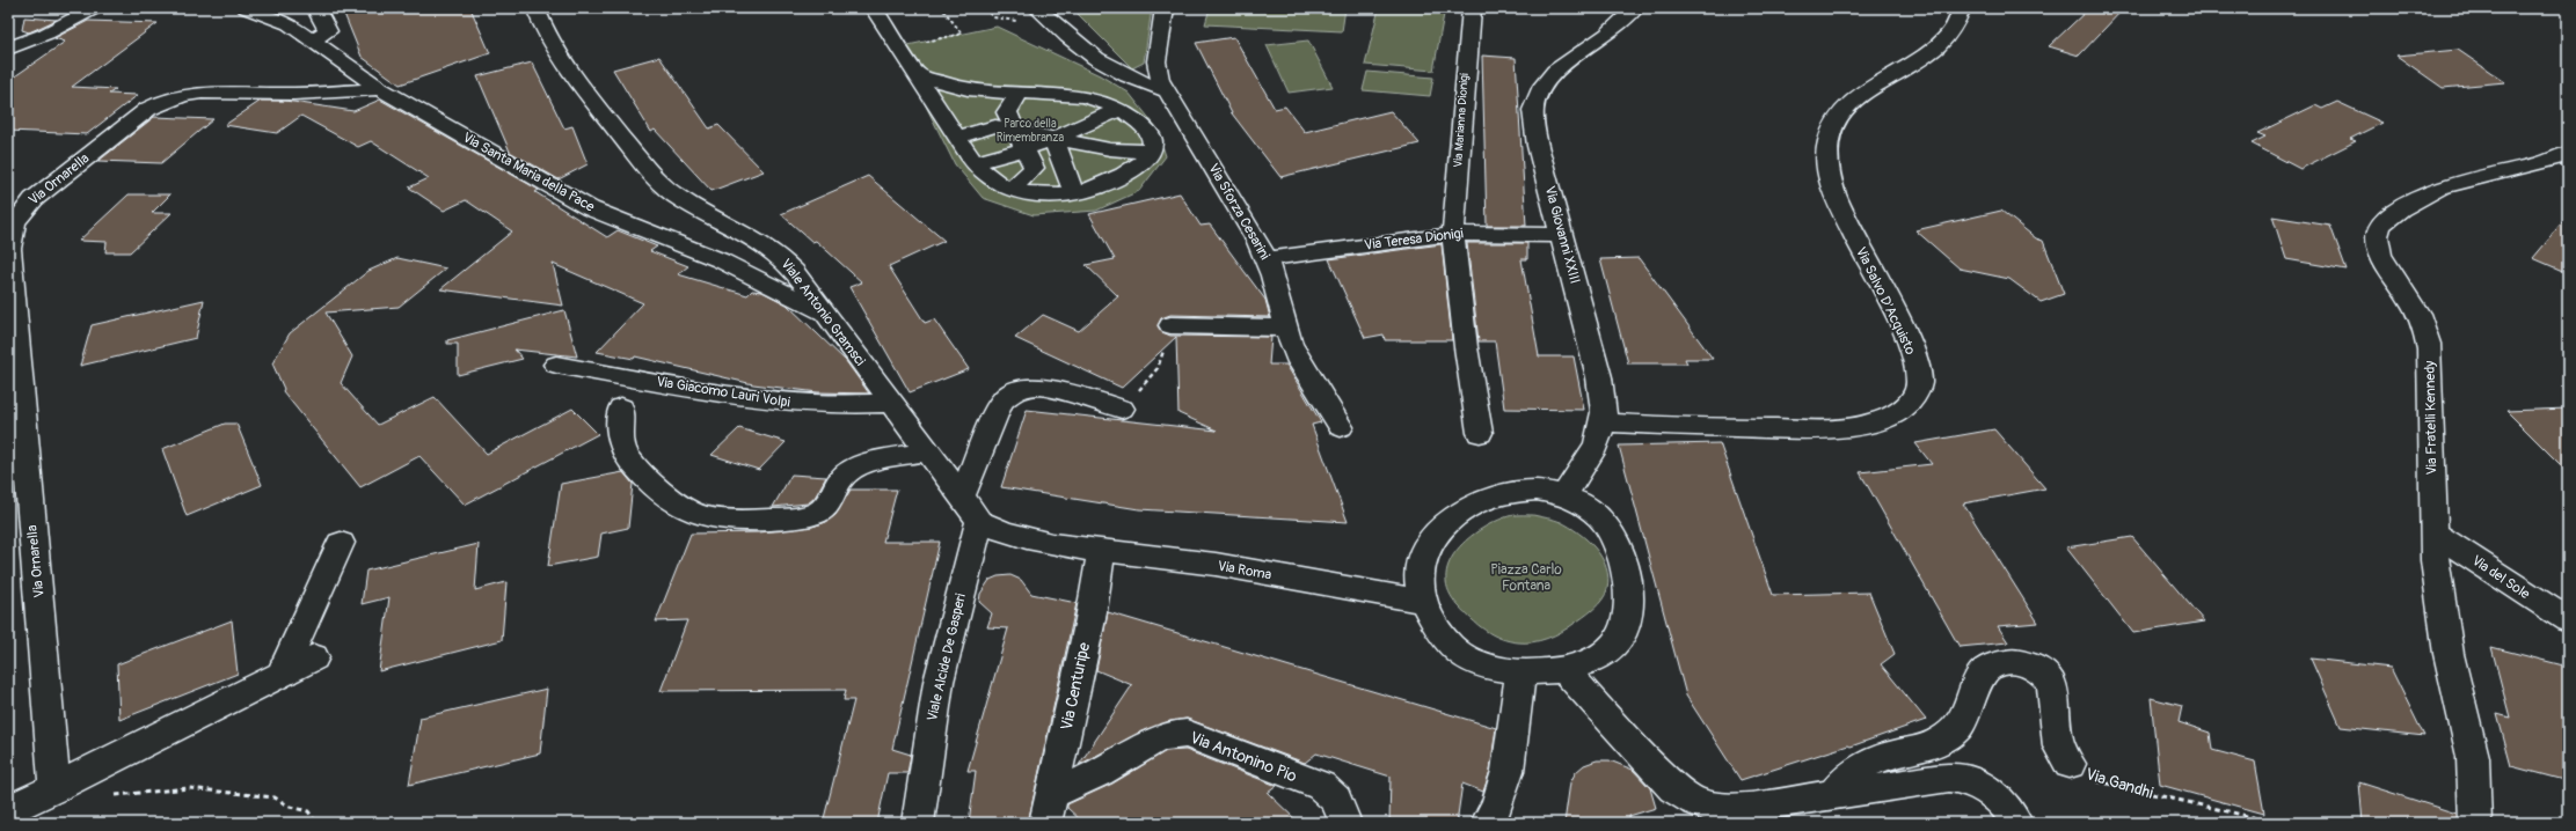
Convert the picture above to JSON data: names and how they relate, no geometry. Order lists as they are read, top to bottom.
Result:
{
  "streets": {
    "street": [
      "Via Marianna Dionigi",
      "Via Santa Maria della Pace",
      "Via Ornarella",
      "Via Sforza Cesarini",
      "Via Giovanni XXIII",
      "Via Teresa Dionigi",
      "Via Salvo D'Acquisto",
      "Viale Antonio Gramsci",
      "Via Giacomo Lauri Volpi",
      "Via Fratelli Kennedy",
      "Via Roma",
      "Via del Sole",
      "Viale Alcide De Gasperi",
      "Via Centuripe",
      "Via Antonino Pio",
      "Via Gandhi"
    ]
  },
  "crossings": [
    ["Via Marianna Dionigi", "Via Teresa Dionigi"],
    ["Via Santa Maria della Pace", "Via Ornarella"],
    ["Via Santa Maria della Pace", "Viale Antonio Gramsci"],
    ["Via Sforza Cesarini", "Via Teresa Dionigi"],
    ["Via Giovanni XXIII", "Via Teresa Dionigi"],
    ["Via Giovanni XXIII", "Via Salvo D'Acquisto"],
    ["Viale Antonio Gramsci", "Via Giacomo Lauri Volpi"],
    ["Viale Antonio Gramsci", "Via Roma"],
    ["Viale Antonio Gramsci", "Viale Alcide De Gasperi"],
    ["Via Fratelli Kennedy", "Via del Sole"],
    ["Via Roma", "Viale Alcide De Gasperi"],
    ["Via Roma", "Via Centuripe"],
    ["Via Centuripe", "Via Antonino Pio"]
  ],
  "parks": ["Parco della Rimembranza", "Piazza Carlo Fontana"]
}
